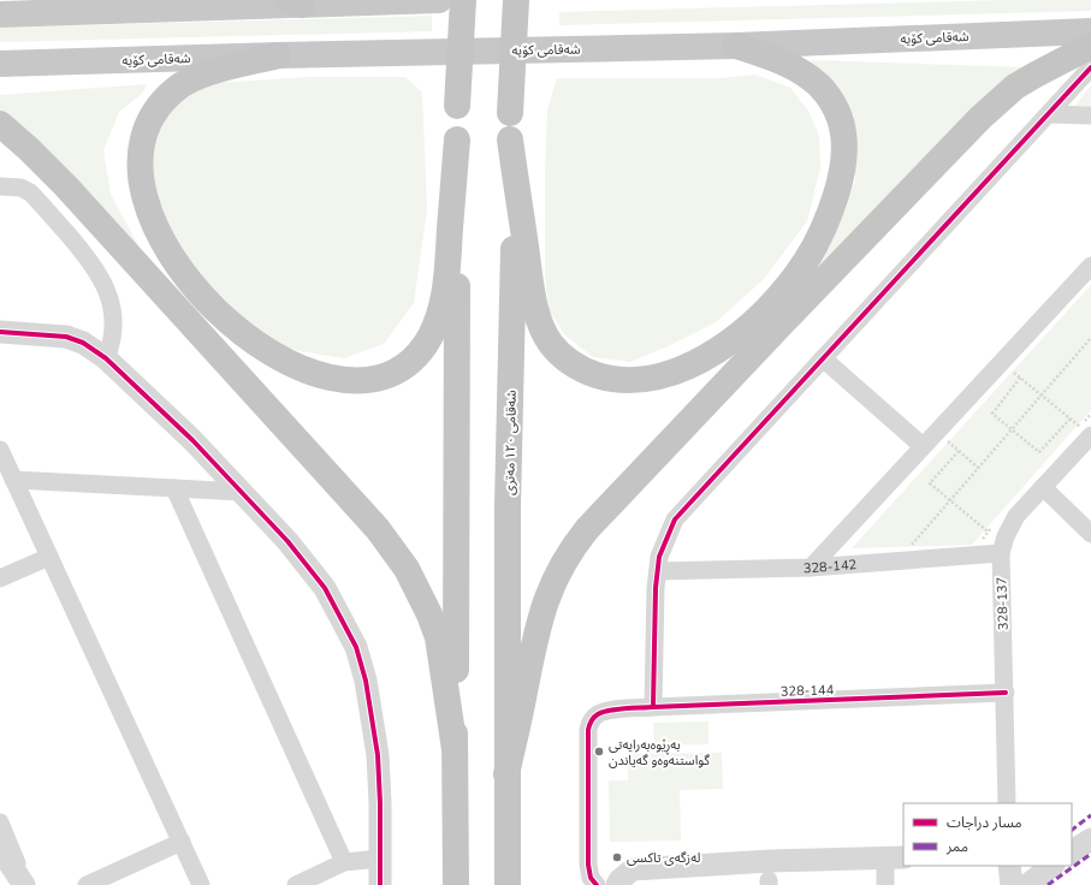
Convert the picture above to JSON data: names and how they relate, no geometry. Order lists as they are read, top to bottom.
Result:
{
  "streets": {
    "highway": ["شەقامی کۆیە", "شەقامی ١٢٠ مەتری"],
    "street": ["328-142", "328-137", "328-144"]
  },
  "crossings": [
    ["328-142", "328-137"],
    ["328-137", "328-144"]
  ],
  "places": ["بەڕێوەبەرایەتی گواستنەوەو گەیاندن", "لەزگەی تاکسی"],
  "legend": ["مسار دراجات", "ممر"]
}
